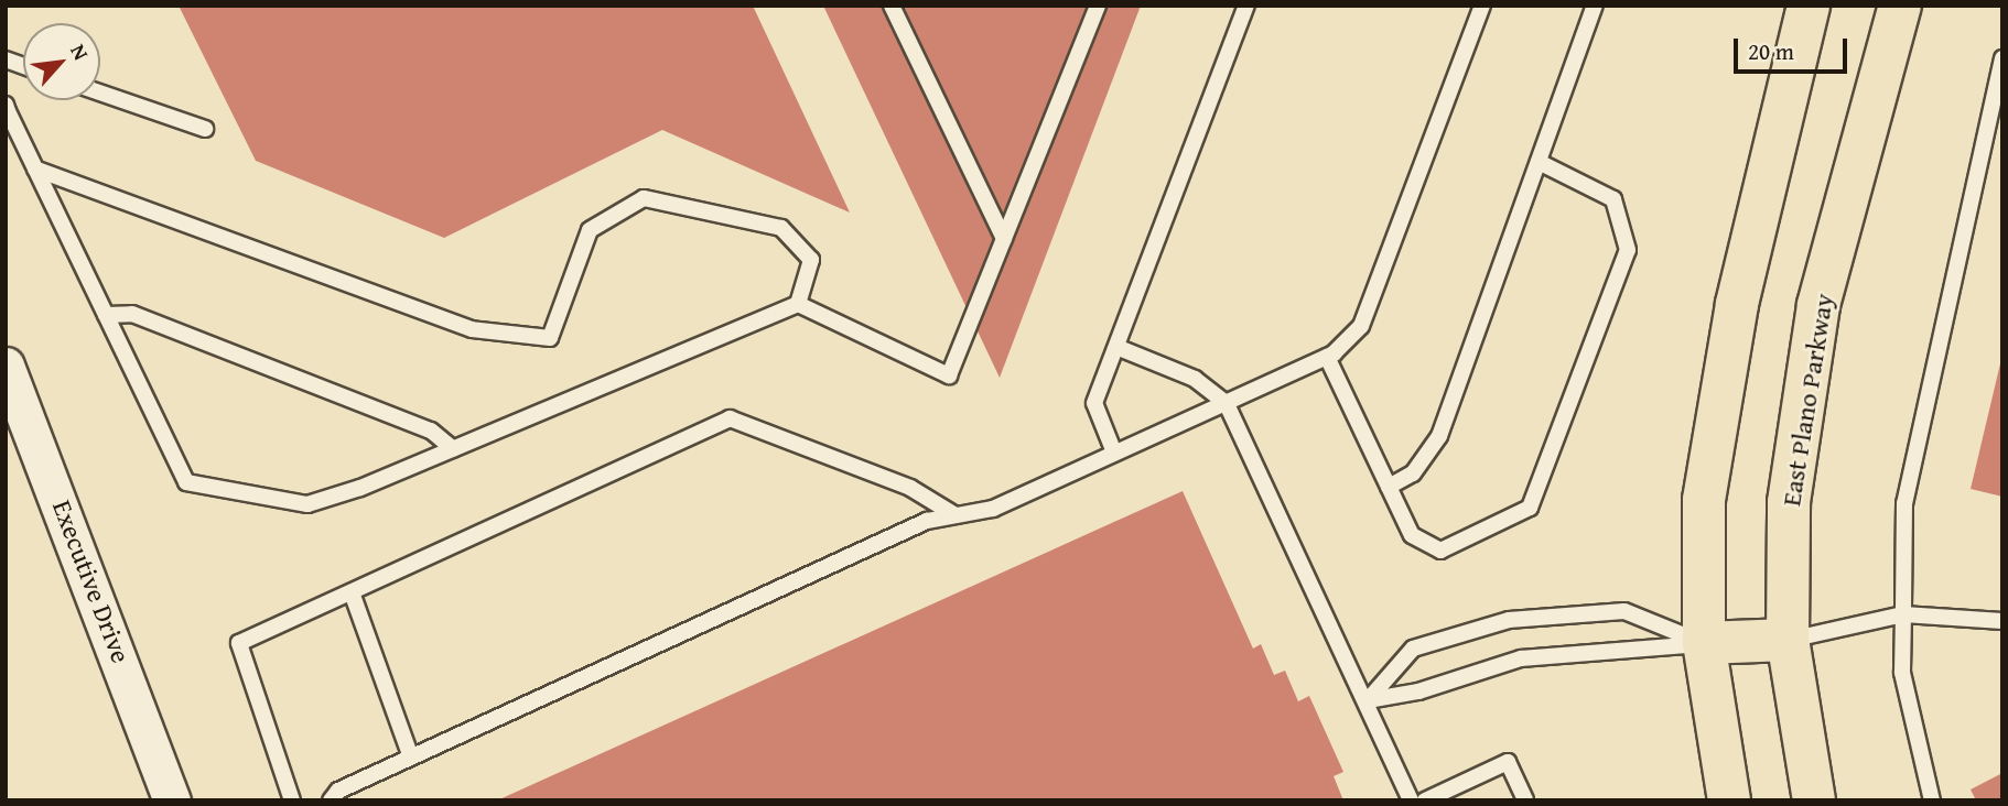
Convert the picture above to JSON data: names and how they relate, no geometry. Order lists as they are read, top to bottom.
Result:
{
  "streets": {
    "main road": ["East Plano Parkway"],
    "street": ["Executive Drive"]
  },
  "scale_bar": "20 m",
  "north": "top right"
}
